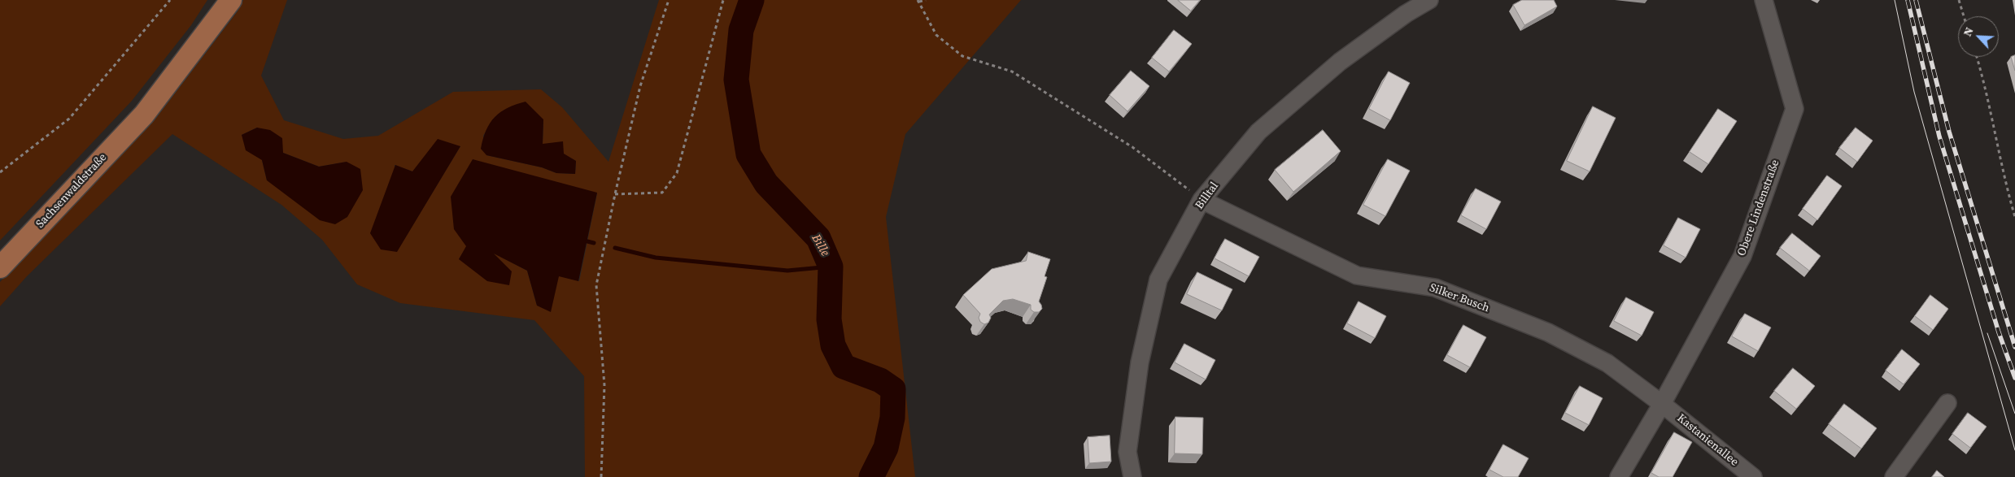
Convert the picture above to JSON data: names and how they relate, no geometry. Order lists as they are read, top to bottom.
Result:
{
  "streets": {
    "main road": ["Sachsenwaldstraße"],
    "street": [
      "Billtal",
      "Obere Lindenstraße",
      "Silker Busch",
      "Kastanienallee"
    ]
  },
  "crossings": [
    ["Billtal", "Silker Busch"],
    ["Obere Lindenstraße", "Silker Busch"],
    ["Obere Lindenstraße", "Kastanienallee"],
    ["Silker Busch", "Kastanienallee"]
  ],
  "water": ["Bille"],
  "north": "top left"
}
